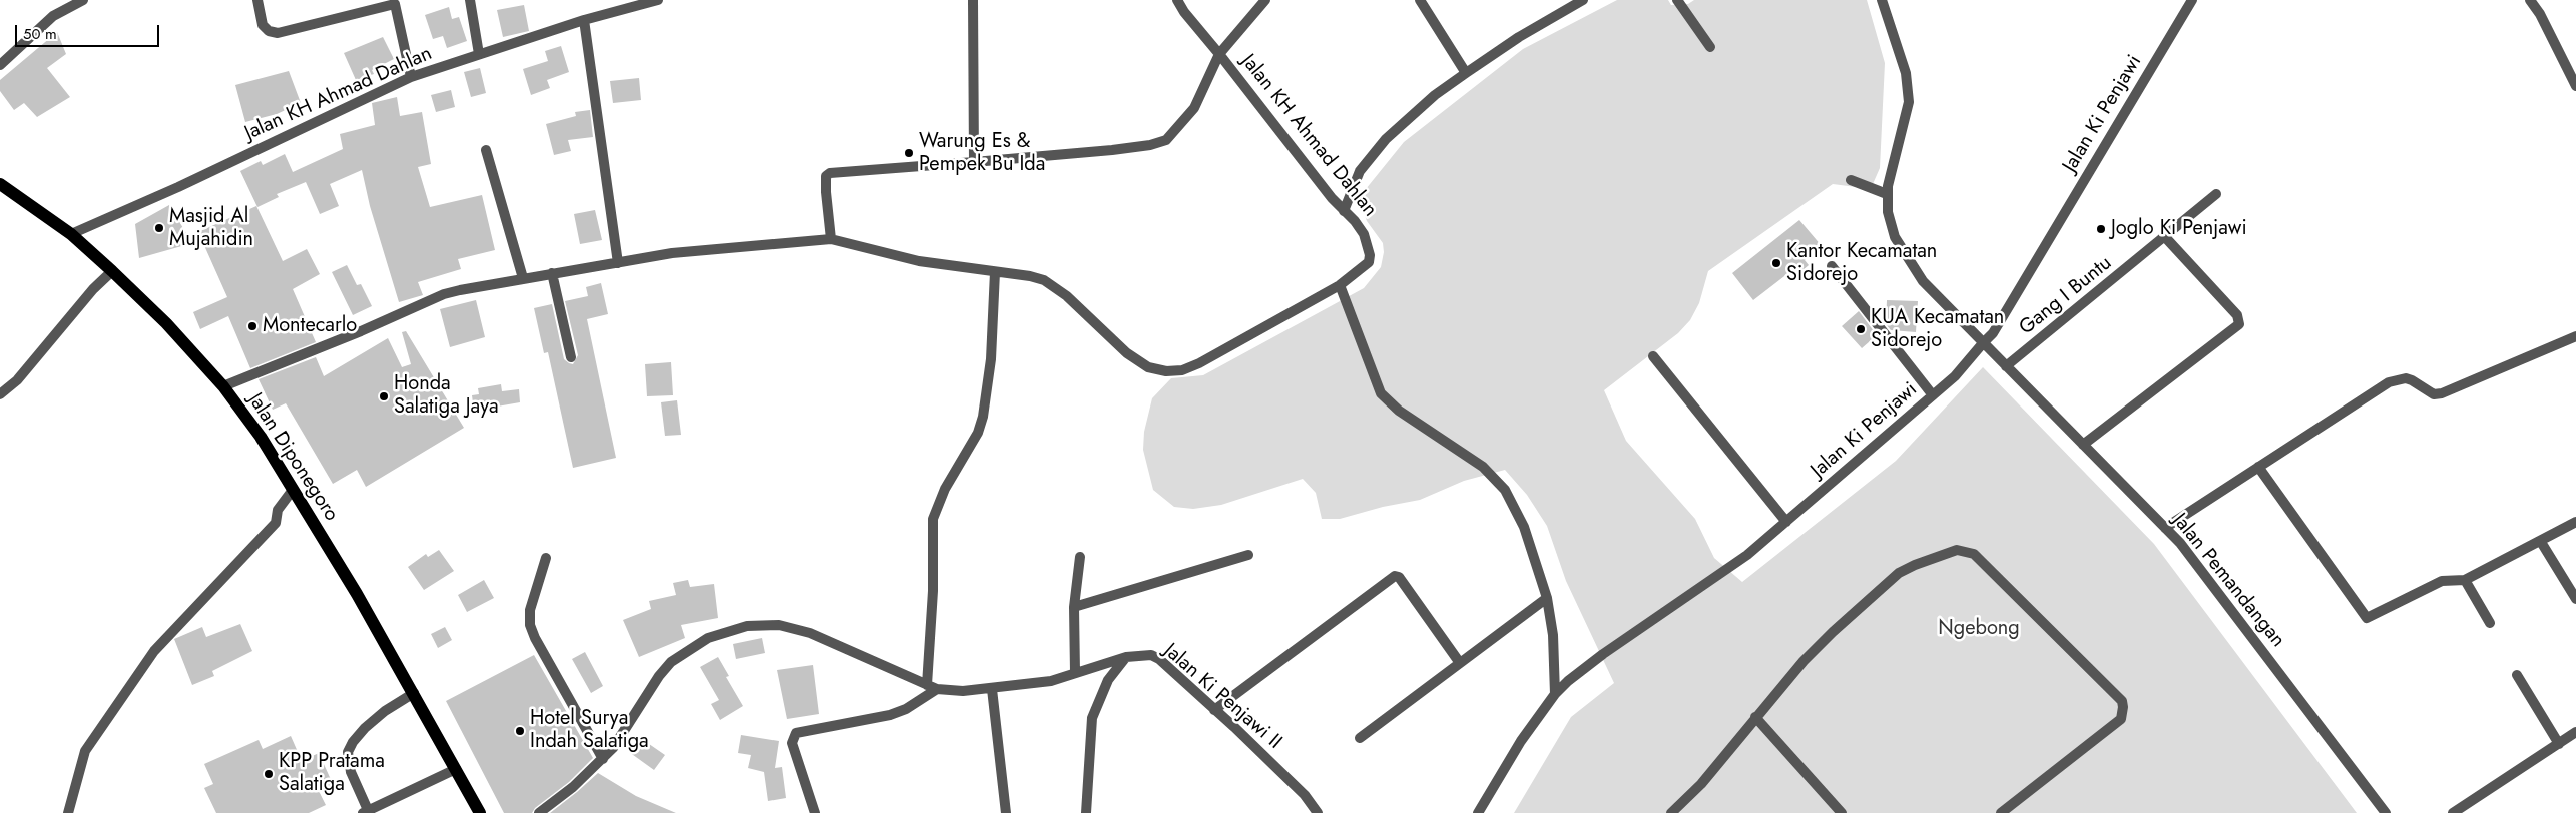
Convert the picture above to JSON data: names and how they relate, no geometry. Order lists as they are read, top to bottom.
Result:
{
  "streets": {
    "main road": ["Jalan Diponegoro"],
    "street": [
      "Jalan KH Ahmad Dahlan",
      "Jalan Ki Penjawi",
      "Gang I Buntu",
      "Jalan Pemandangan",
      "Jalan Ki Penjawi II"
    ]
  },
  "crossings": [
    ["Jalan KH Ahmad Dahlan", "Jalan Diponegoro"],
    ["Jalan Ki Penjawi", "Jalan Pemandangan"],
    ["Gang I Buntu", "Jalan Pemandangan"]
  ],
  "parks": ["Ngebong"],
  "places": [
    "Warung Es & Pempek Bu Ida",
    "Masjid Al Mujahidin",
    "Joglo Ki Penjawi",
    "Kantor Kecamatan Sidorejo",
    "Montecarlo",
    "KUA Kecamatan Sidorejo",
    "Honda Salatiga Jaya",
    "Hotel Surya Indah Salatiga",
    "KPP Pratama Salatiga"
  ],
  "scale_bar": "50 m"
}
